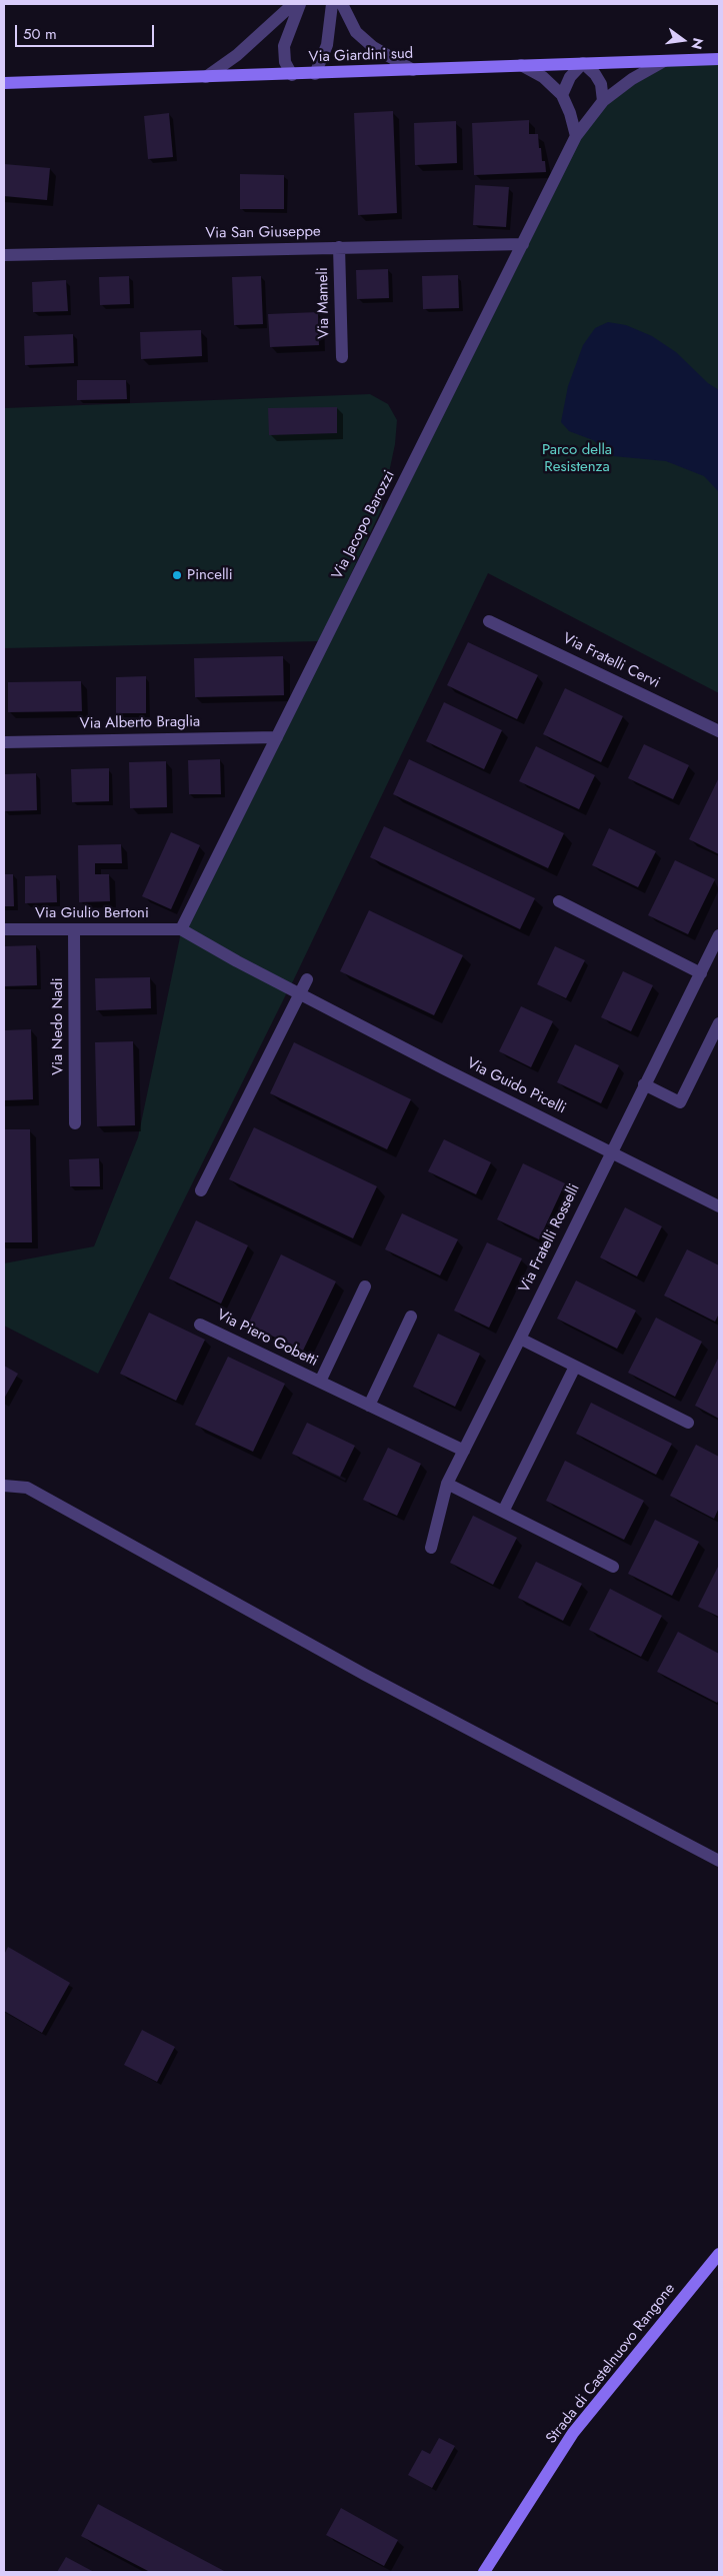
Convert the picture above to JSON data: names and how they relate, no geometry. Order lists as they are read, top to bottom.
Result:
{
  "streets": {
    "main road": ["Via Giardini sud", "Strada di Castelnuovo Rangone"],
    "street": [
      "Via San Giuseppe",
      "Via Mameli",
      "Via Jacopo Barozzi",
      "Via Fratelli Cervi",
      "Via Alberto Braglia",
      "Via Giulio Bertoni",
      "Via Nedo Nadi",
      "Via Guido Picelli",
      "Via Fratelli Rosselli",
      "Via Piero Gobetti"
    ]
  },
  "crossings": [
    ["Via Giardini sud", "Via Jacopo Barozzi"],
    ["Via San Giuseppe", "Via Mameli"],
    ["Via San Giuseppe", "Via Jacopo Barozzi"],
    ["Via Jacopo Barozzi", "Via Alberto Braglia"],
    ["Via Jacopo Barozzi", "Via Giulio Bertoni"],
    ["Via Jacopo Barozzi", "Via Guido Picelli"],
    ["Via Giulio Bertoni", "Via Nedo Nadi"],
    ["Via Giulio Bertoni", "Via Guido Picelli"],
    ["Via Guido Picelli", "Via Fratelli Rosselli"],
    ["Via Fratelli Rosselli", "Via Piero Gobetti"]
  ],
  "parks": ["Parco della Resistenza"],
  "places": ["Pincelli"],
  "scale_bar": "50 m",
  "north": "right"
}
